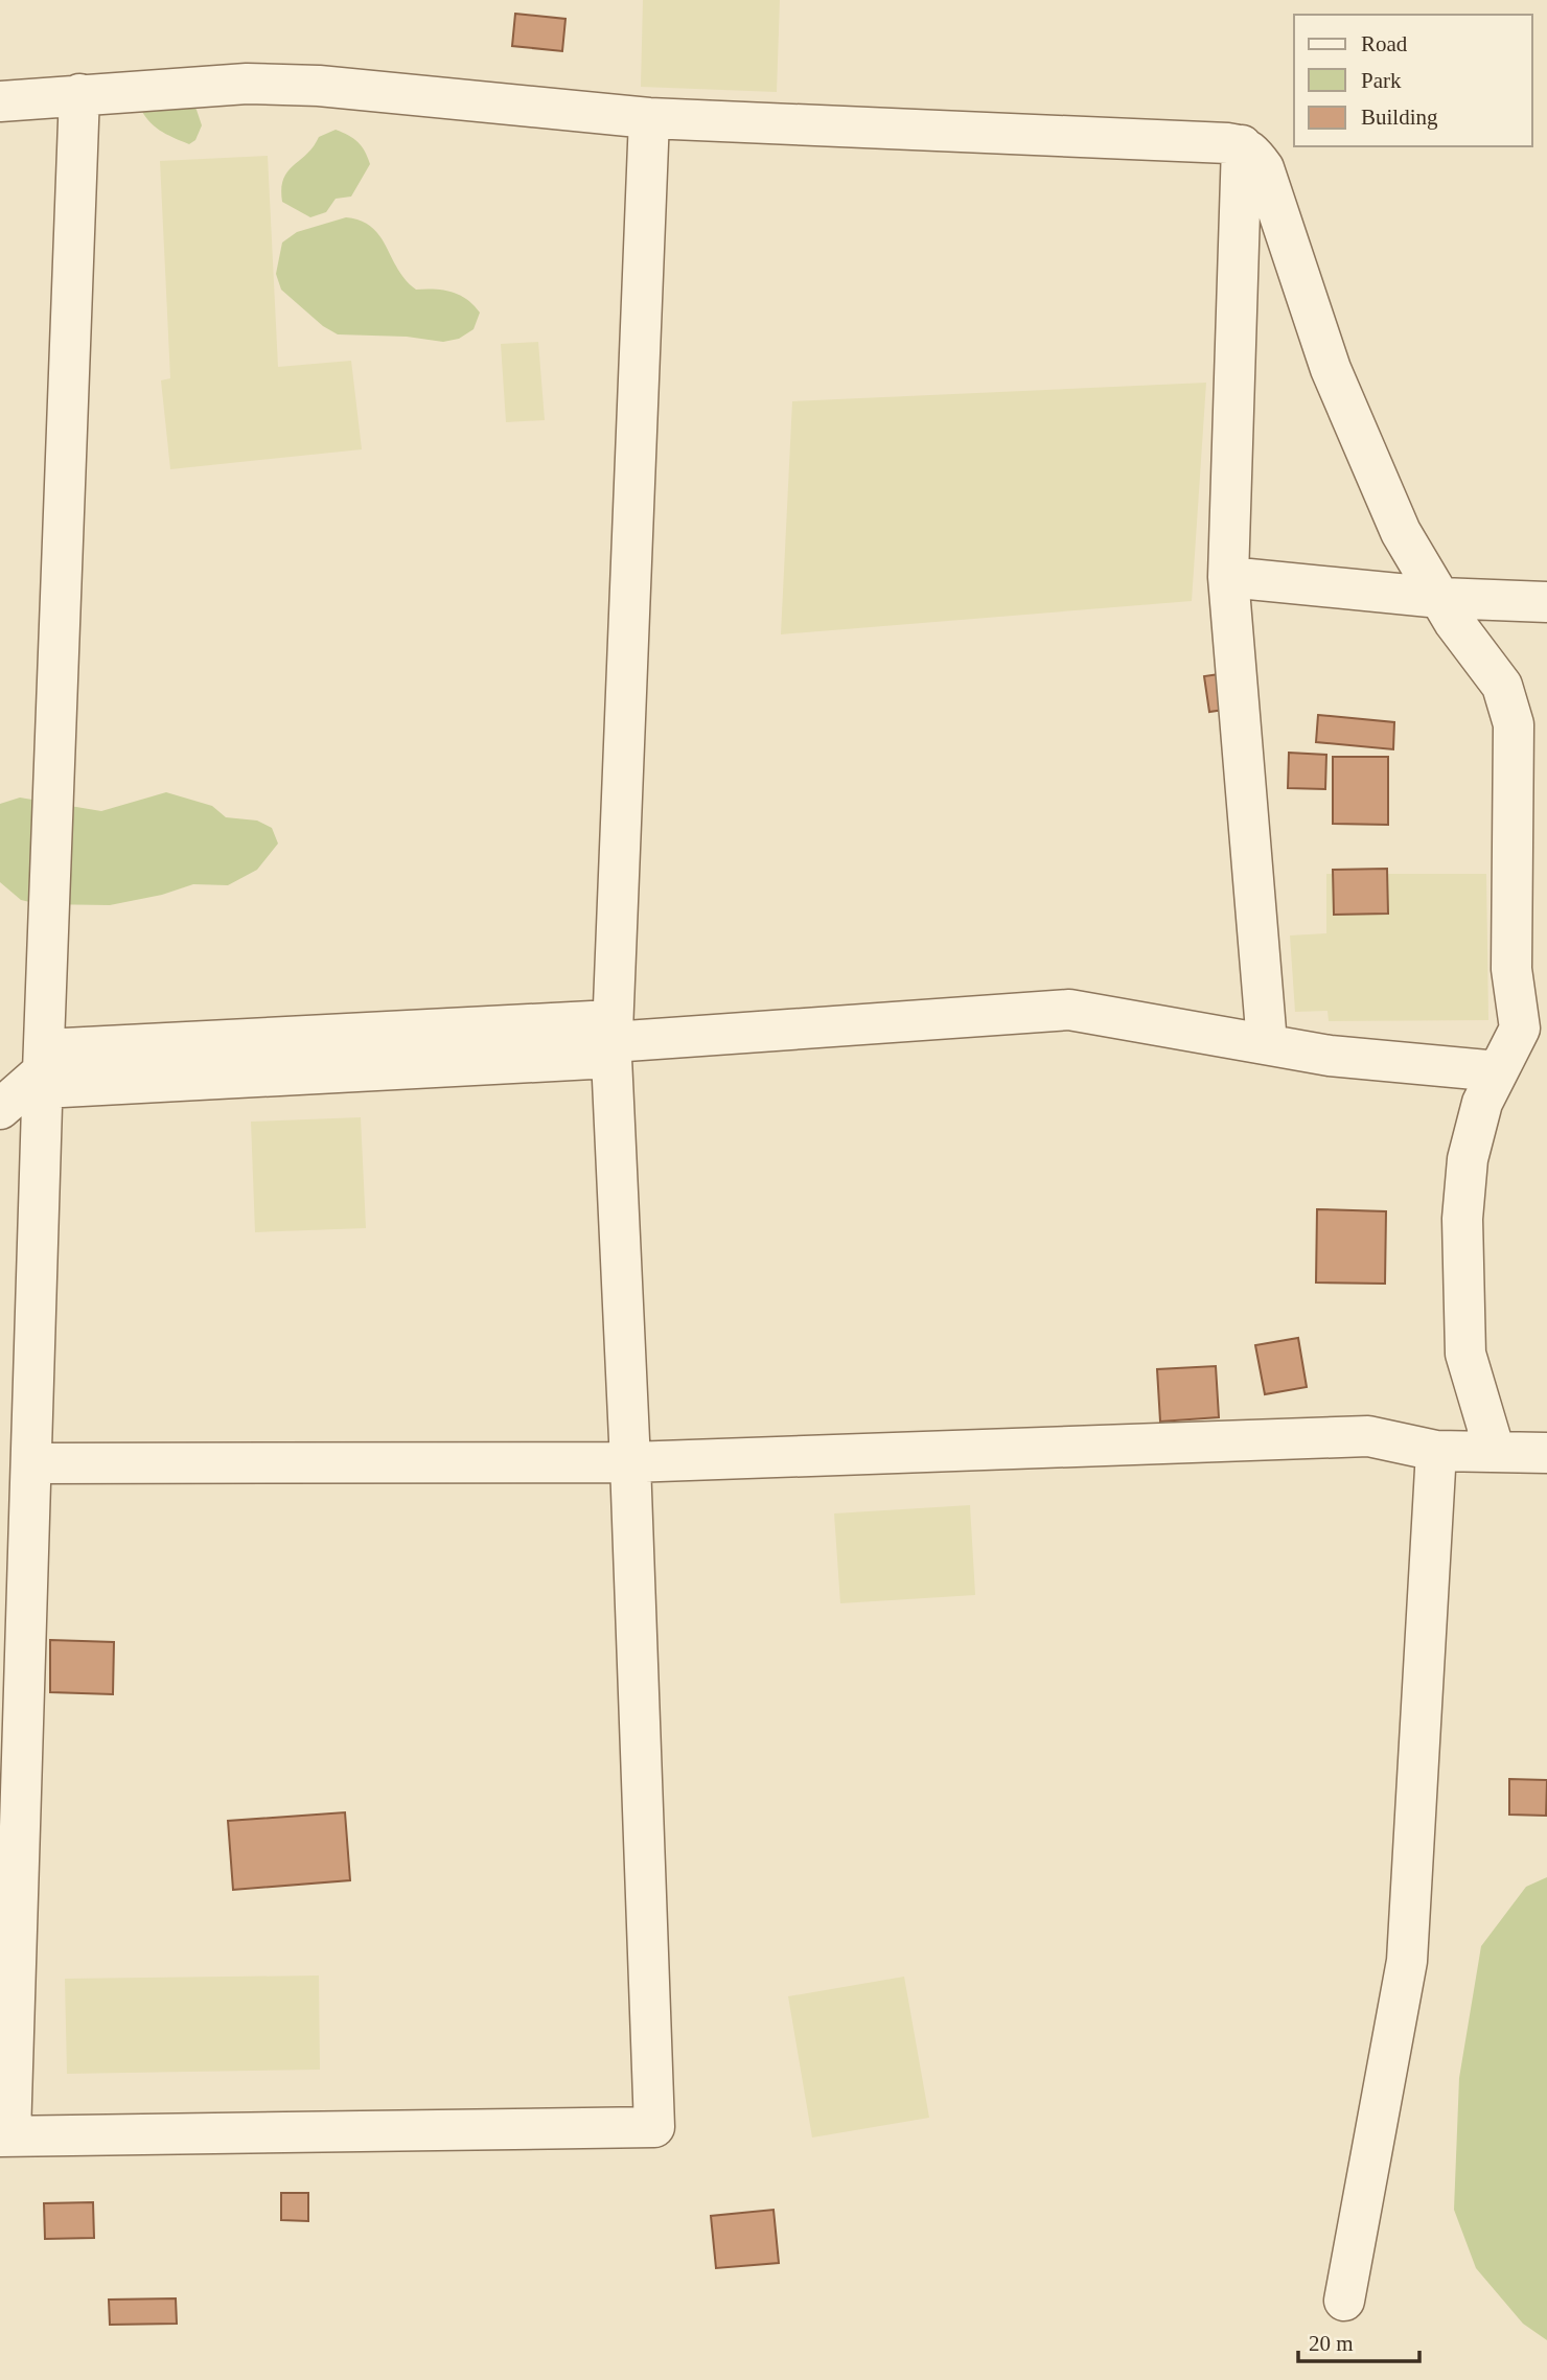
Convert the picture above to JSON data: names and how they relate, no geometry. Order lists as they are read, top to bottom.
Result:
{
  "legend": ["Road", "Park", "Building"],
  "scale_bar": "20 m"
}
